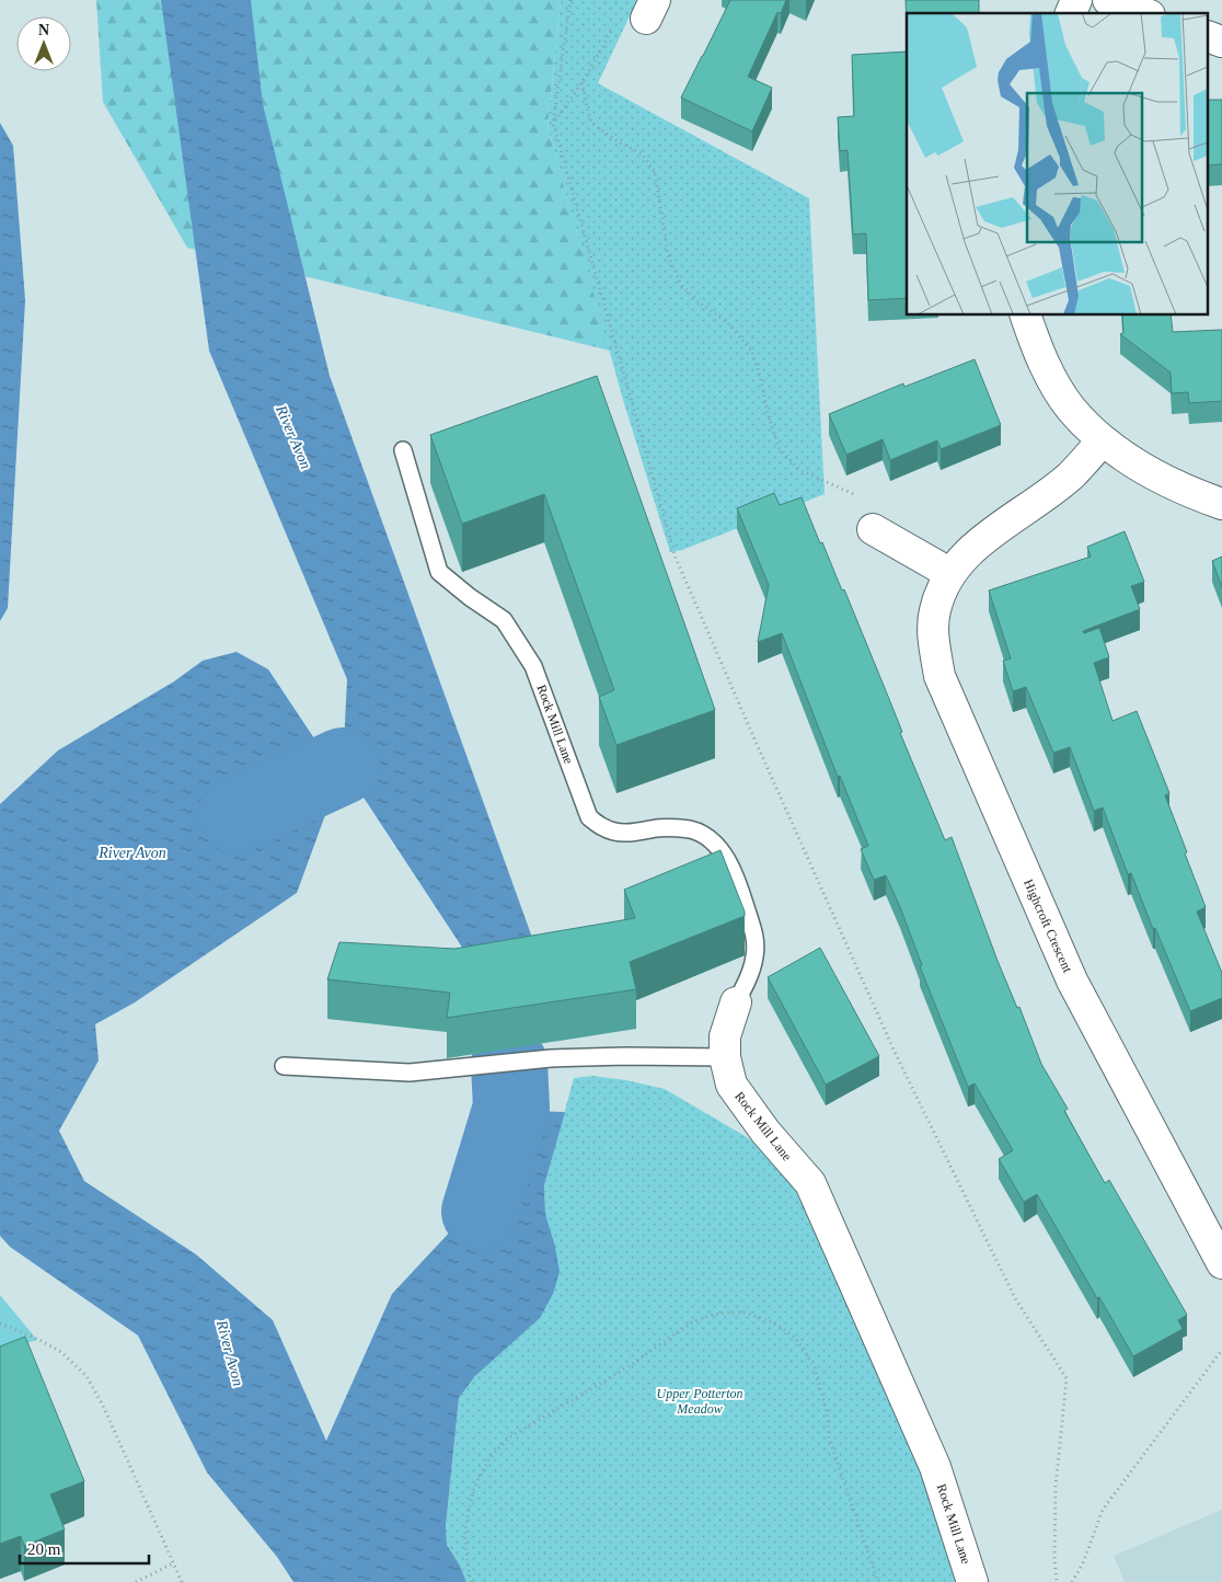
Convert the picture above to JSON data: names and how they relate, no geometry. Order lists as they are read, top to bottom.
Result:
{
  "streets": {
    "street": ["Rock Mill Lane", "Highcroft Crescent"]
  },
  "water": ["River Avon"],
  "parks": ["Upper Potterton Meadow"],
  "scale_bar": "20 m",
  "north": "top"
}
